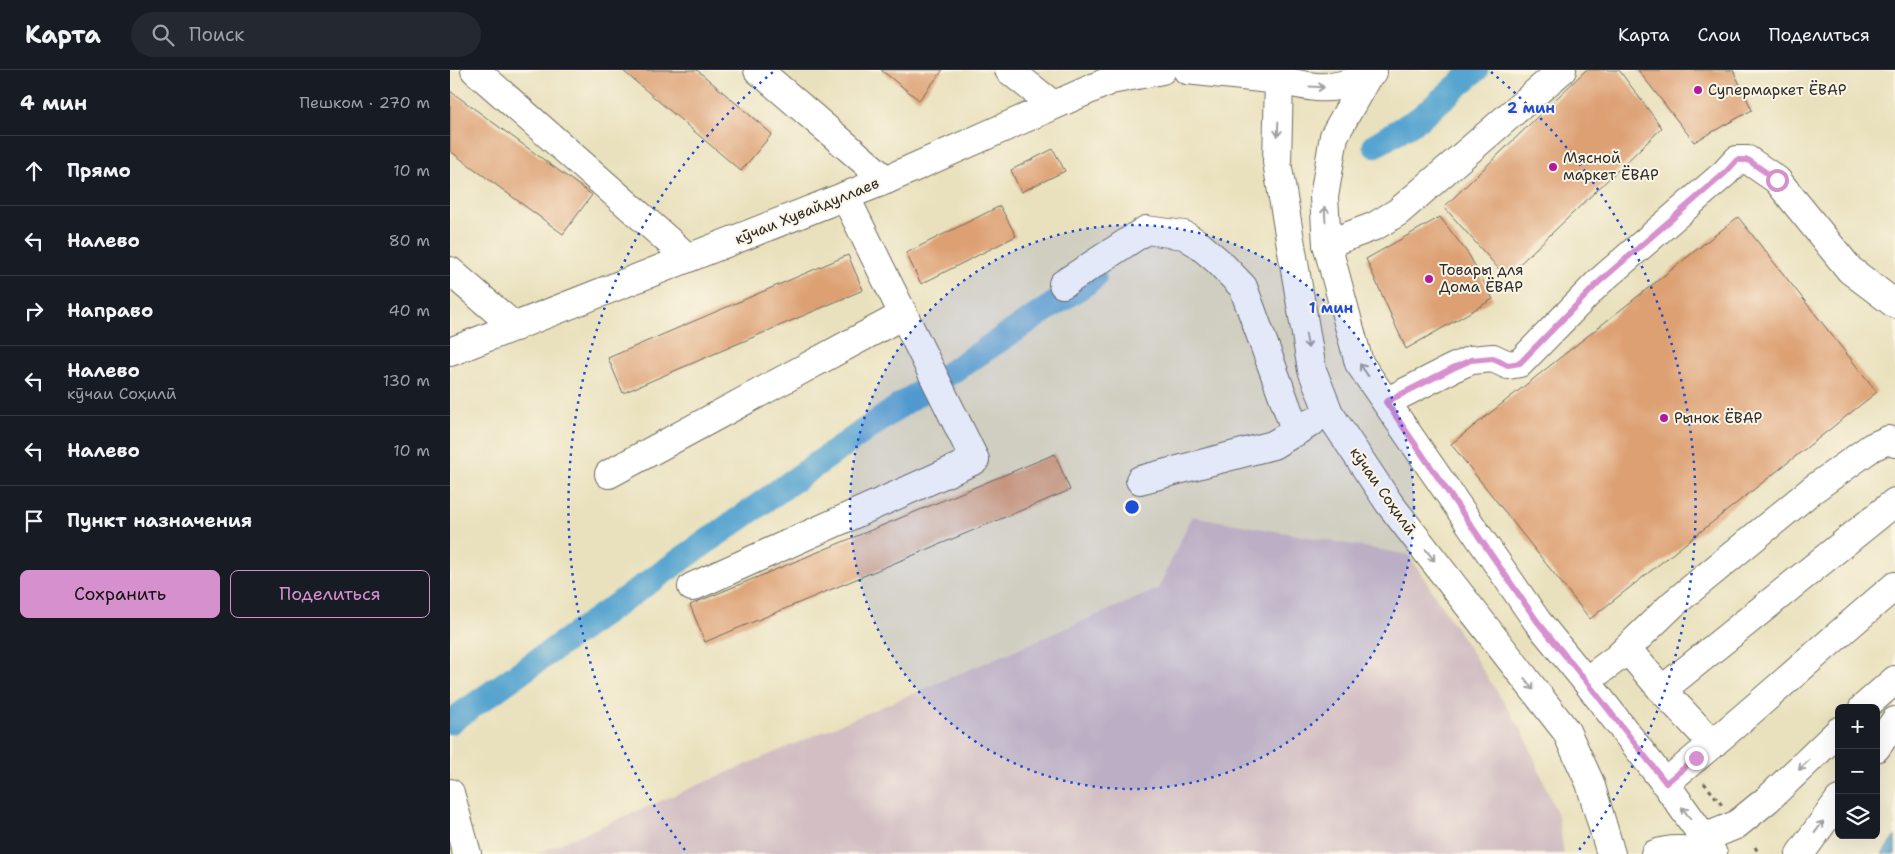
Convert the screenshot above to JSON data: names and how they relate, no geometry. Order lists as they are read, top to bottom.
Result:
{
  "streets": {
    "street": ["кӯчаи Хувайдуллаев", "кӯчаи Соҳилӣ"]
  },
  "places": [
    "Супермаркет ЁВАР",
    "Мясной маркет ЁВАР",
    "Товары для Дома ЁВАР",
    "Рынок ЁВАР"
  ],
  "page": {
    "header": "Карта",
    "search": "Поиск",
    "nav": ["Карта", "Слои", "Поделиться"],
    "heading": ["4 мин", "Пешком · 270 m"],
    "list": [
      ["Прямо", "10 m"],
      ["Налево", "80 m"],
      ["Направо", "40 m"],
      ["Налево", "кӯчаи Соҳилӣ", "130 m"],
      ["Налево", "10 m"],
      "Пункт назначения"
    ],
    "buttons": ["Сохранить", "Поделиться"],
    "map_buttons": ["+", "−"]
  },
  "rings": ["2 мин", "1 мин"]
}
